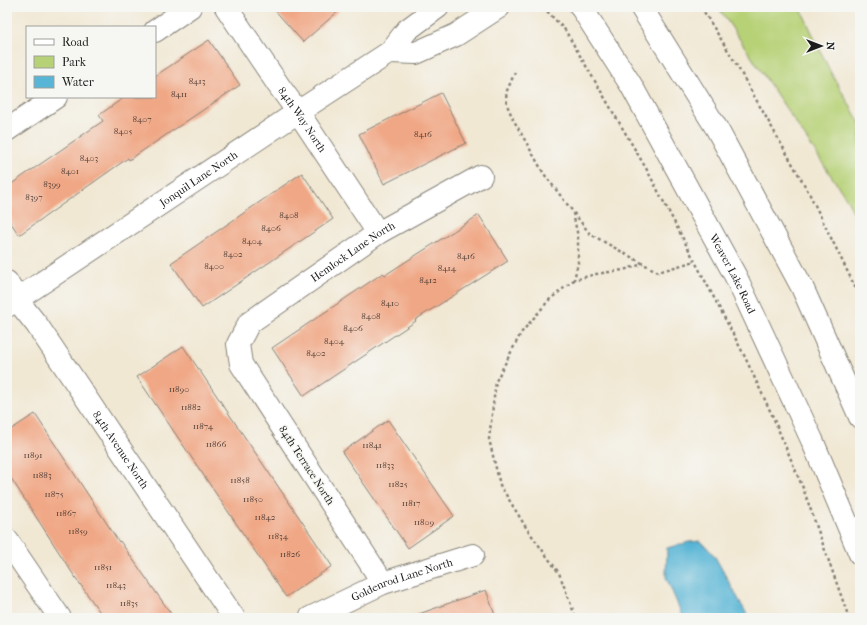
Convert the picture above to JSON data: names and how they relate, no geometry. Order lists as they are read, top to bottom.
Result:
{
  "streets": {
    "street": [
      "84th Way North",
      "Jonquil Lane North",
      "Hemlock Lane North",
      "Weaver Lake Road",
      "84th Avenue North",
      "84th Terrace North",
      "Goldenrod Lane North"
    ]
  },
  "crossings": [
    ["84th Way North", "Jonquil Lane North"],
    ["84th Way North", "Hemlock Lane North"],
    ["Jonquil Lane North", "84th Avenue North"],
    ["Hemlock Lane North", "84th Terrace North"],
    ["84th Terrace North", "Goldenrod Lane North"]
  ],
  "house_numbers": [
    "8413",
    "8411",
    "8407",
    "8405",
    "8416",
    "8403",
    "8401",
    "8399",
    "8397",
    "8408",
    "8406",
    "8404",
    "8402",
    "8416",
    "8400",
    "8414",
    "8412",
    "8410",
    "8408",
    "8406",
    "8404",
    "8402",
    "11890",
    "11882",
    "11874",
    "11866",
    "11841",
    "11891",
    "11833",
    "11883",
    "11858",
    "11825",
    "11875",
    "11850",
    "11817",
    "11867",
    "11842",
    "11809",
    "11859",
    "11834",
    "11826",
    "11851",
    "11843",
    "11835"
  ],
  "legend": ["Road", "Park", "Water"],
  "north": "right"
}
